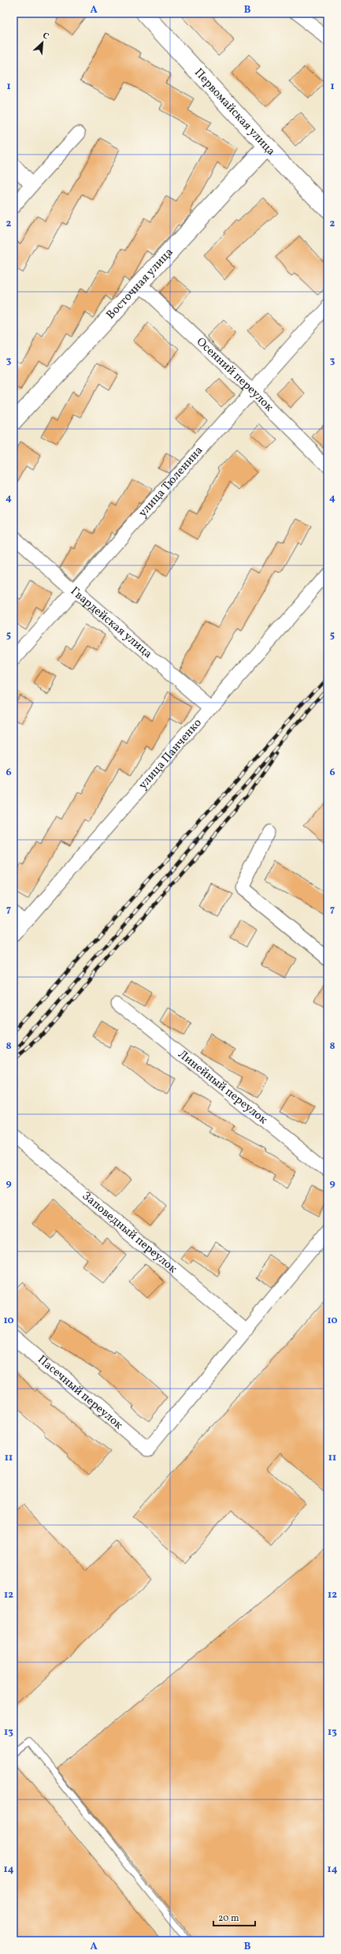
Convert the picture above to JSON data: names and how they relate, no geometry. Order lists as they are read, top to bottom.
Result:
{
  "streets": {
    "street": [
      "Первомайская улица",
      "Восточная улица",
      "Осенний переулок",
      "улица Тюленина",
      "Гвардейская улица",
      "улица Панченко",
      "Линейный переулок",
      "Заповедный переулок",
      "Пасечный переулок"
    ]
  },
  "crossings": [
    ["Первомайская улица", "Восточная улица"],
    ["Восточная улица", "Осенний переулок"],
    ["Осенний переулок", "улица Тюленина"],
    ["улица Тюленина", "Гвардейская улица"],
    ["Гвардейская улица", "улица Панченко"],
    ["Заповедный переулок", "Пасечный переулок"]
  ],
  "scale_bar": "20 m",
  "north": "top right",
  "grid": {
    "columns": ["A", "B"],
    "rows": [
      "1",
      "2",
      "3",
      "4",
      "5",
      "6",
      "7",
      "8",
      "9",
      "10",
      "11",
      "12",
      "13",
      "14"
    ]
  }
}
